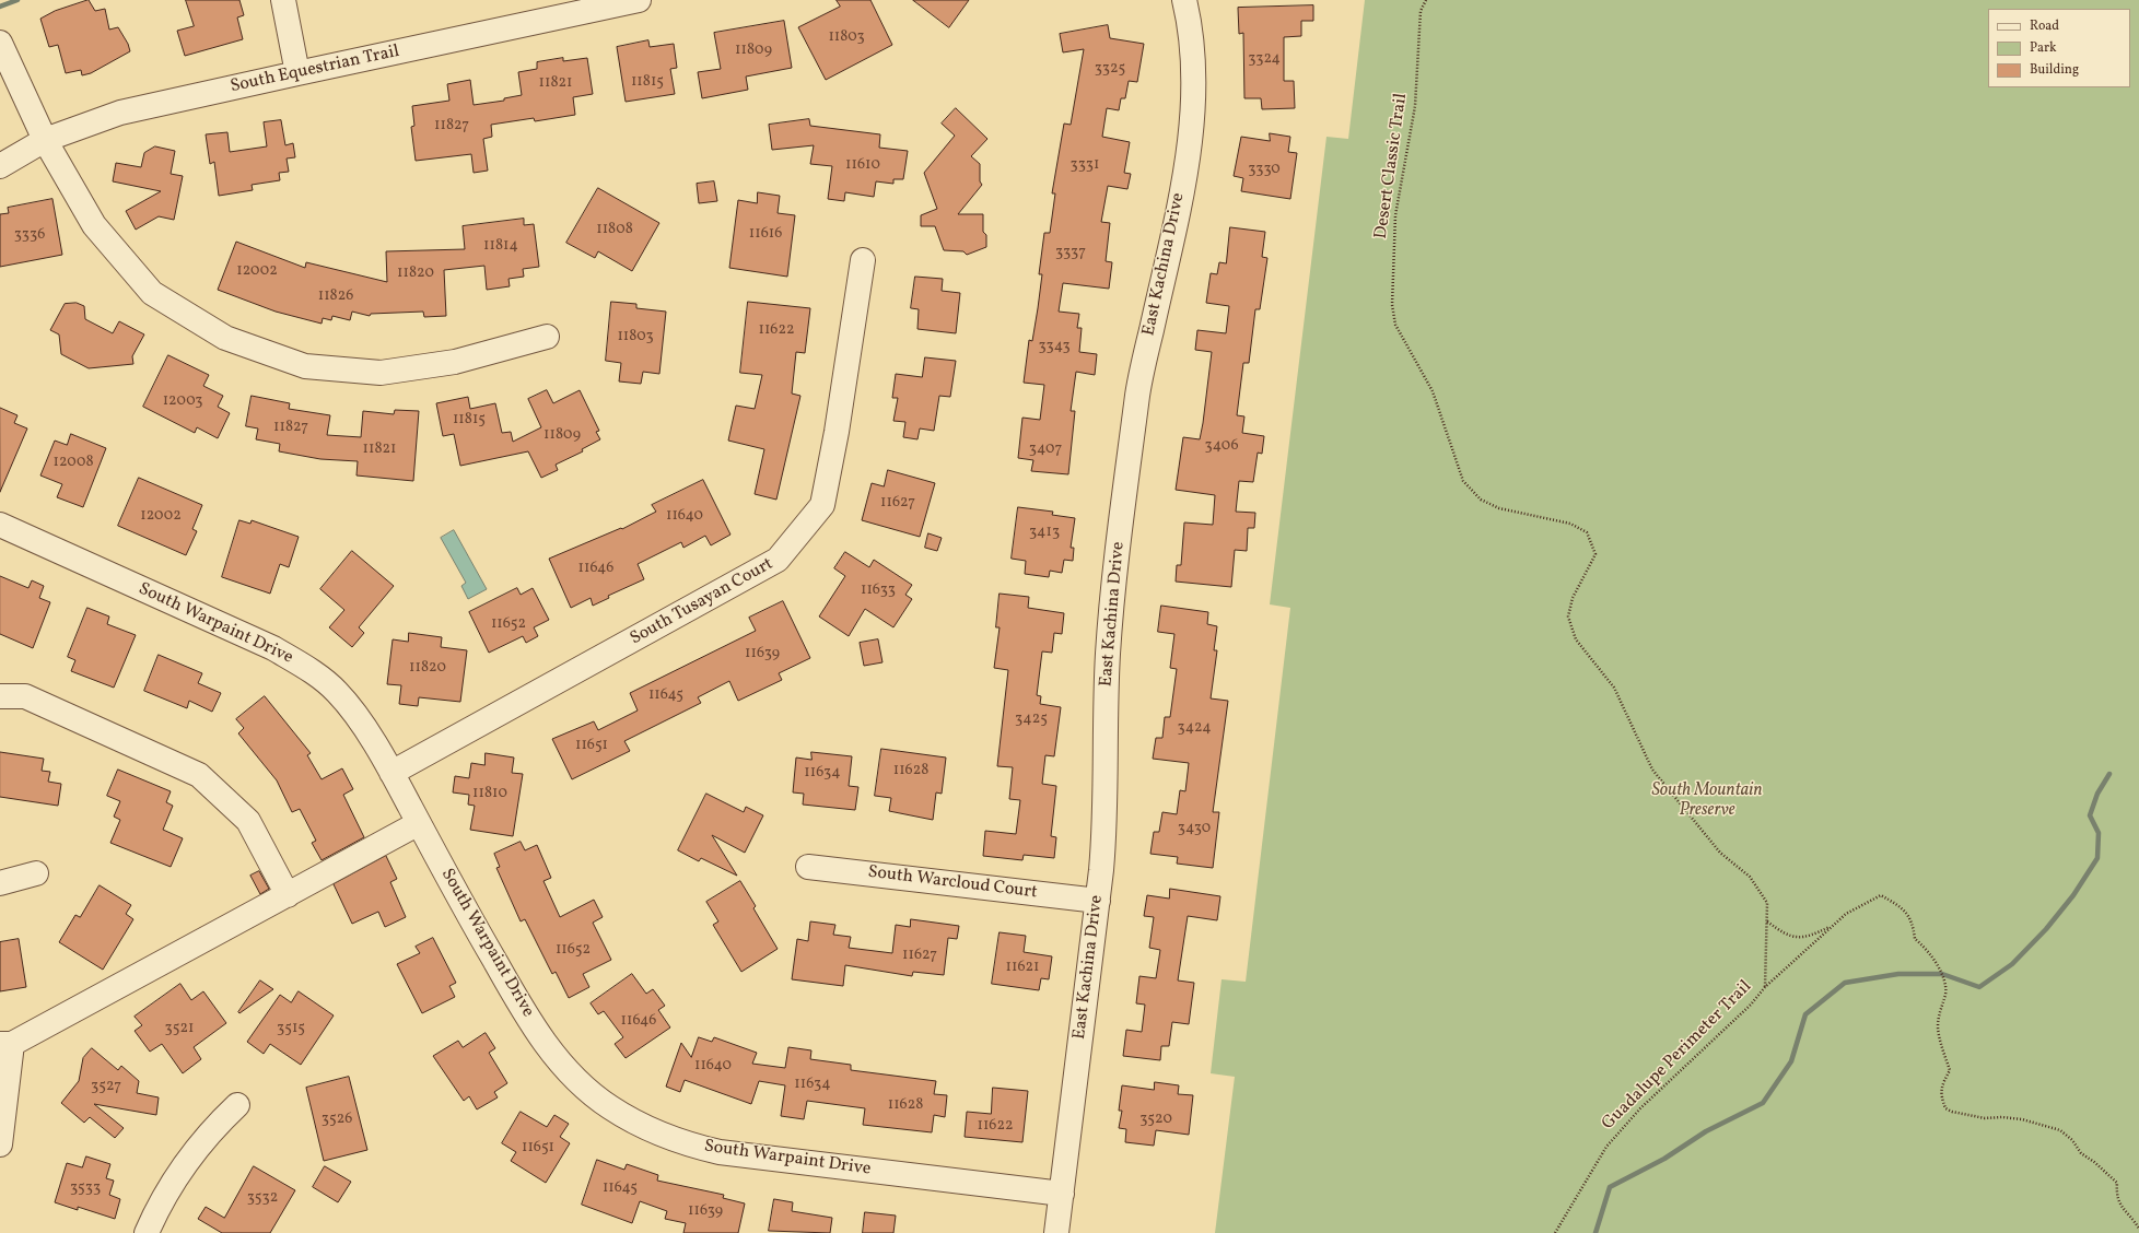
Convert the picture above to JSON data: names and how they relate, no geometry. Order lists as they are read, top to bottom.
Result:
{
  "streets": {
    "street": [
      "South Equestrian Trail",
      "East Kachina Drive",
      "South Tusayan Court",
      "South Warpaint Drive",
      "South Warcloud Court"
    ],
    "path": ["Desert Classic Trail", "Guadalupe Perimeter Trail"]
  },
  "crossings": [
    ["Desert Classic Trail", "Guadalupe Perimeter Trail"],
    ["East Kachina Drive", "South Warpaint Drive"],
    ["East Kachina Drive", "South Warcloud Court"],
    ["South Tusayan Court", "South Warpaint Drive"]
  ],
  "parks": ["South Mountain Preserve"],
  "house_numbers": [
    "11803",
    "11809",
    "3324",
    "3325",
    "11815",
    "11821",
    "11827",
    "11610",
    "3331",
    "3330",
    "11808",
    "11616",
    "3336",
    "11814",
    "3337",
    "12002",
    "11820",
    "11826",
    "11622",
    "11803",
    "3343",
    "12003",
    "11815",
    "11827",
    "11809",
    "3406",
    "11821",
    "3407",
    "12008",
    "11627",
    "12002",
    "11640",
    "3413",
    "11646",
    "11633",
    "11652",
    "11639",
    "11820",
    "11645",
    "3425",
    "3424",
    "11651",
    "11628",
    "11634",
    "11810",
    "3430",
    "11652",
    "11627",
    "11621",
    "11646",
    "3521",
    "3515",
    "11640",
    "11634",
    "3527",
    "11628",
    "3526",
    "3520",
    "11622",
    "11651",
    "3533",
    "11645",
    "3532",
    "11639"
  ],
  "legend": ["Road", "Park", "Building"]
}
